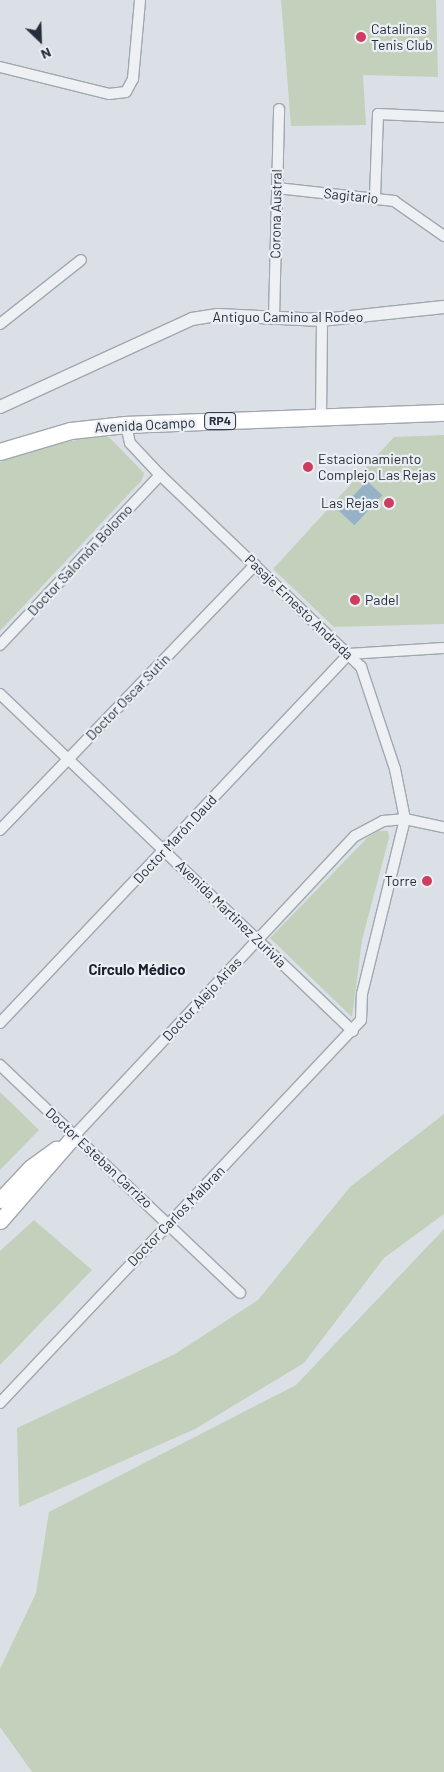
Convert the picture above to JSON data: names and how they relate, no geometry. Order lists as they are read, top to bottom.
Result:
{
  "streets": {
    "main road": ["RP4", "Avenida Ocampo"],
    "street": [
      "Sagitario",
      "Corona Austral",
      "Antiguo Camino al Rodeo",
      "Doctor Salomón Bolomo",
      "Pasaje Ernesto Andrada",
      "Doctor Oscar Sutin",
      "Doctor Marón Daud",
      "Avenida Martinez Zurivia",
      "Doctor Alejo Arias",
      "Doctor Esteban Carrizo",
      "Doctor Carlos Malbran"
    ]
  },
  "crossings": [
    ["Sagitario", "Corona Austral"],
    ["Corona Austral", "Antiguo Camino al Rodeo"],
    ["Avenida Ocampo", "Pasaje Ernesto Andrada"],
    ["Doctor Salomón Bolomo", "Pasaje Ernesto Andrada"],
    ["Pasaje Ernesto Andrada", "Doctor Oscar Sutin"],
    ["Pasaje Ernesto Andrada", "Doctor Marón Daud"],
    ["Pasaje Ernesto Andrada", "Avenida Martinez Zurivia"],
    ["Pasaje Ernesto Andrada", "Doctor Alejo Arias"],
    ["Pasaje Ernesto Andrada", "Doctor Carlos Malbran"],
    ["Doctor Oscar Sutin", "Avenida Martinez Zurivia"],
    ["Doctor Marón Daud", "Avenida Martinez Zurivia"],
    ["Avenida Martinez Zurivia", "Doctor Alejo Arias"],
    ["Avenida Martinez Zurivia", "Doctor Carlos Malbran"],
    ["Doctor Alejo Arias", "Doctor Esteban Carrizo"],
    ["Doctor Esteban Carrizo", "Doctor Carlos Malbran"]
  ],
  "districts": ["Círculo Médico"],
  "places": [
    "Catalinas Tenis Club",
    "Estacionamiento Complejo Las Rejas",
    "Las Rejas",
    "Padel",
    "Torre"
  ],
  "north": "bottom right"
}
